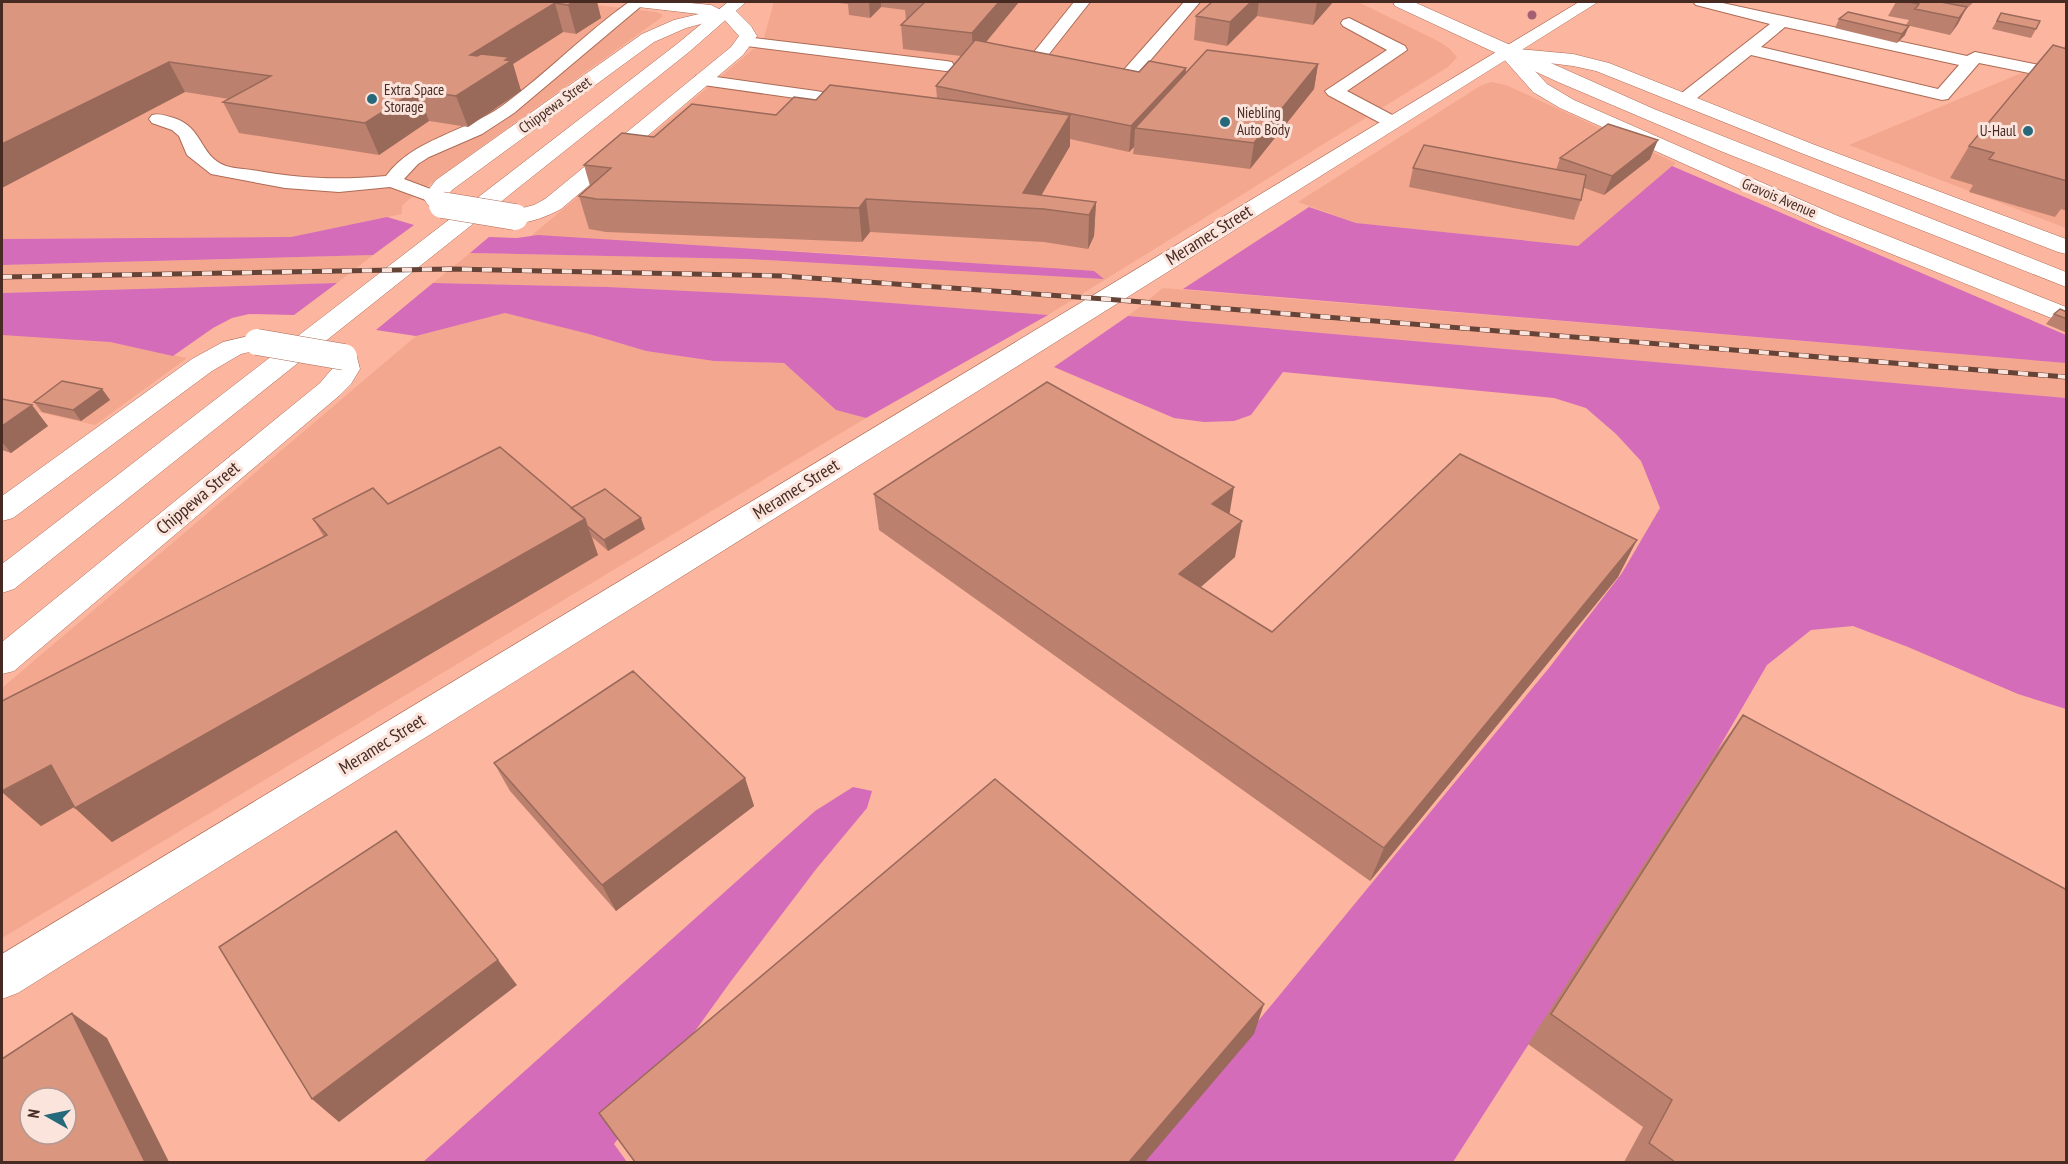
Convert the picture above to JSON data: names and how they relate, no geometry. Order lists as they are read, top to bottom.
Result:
{
  "streets": {
    "street": ["Chippewa Street", "Gravois Avenue", "Meramec Street"]
  },
  "crossings": [
    ["Gravois Avenue", "Meramec Street"]
  ],
  "places": ["Extra Space Storage", "Niebling Auto Body", "U-Haul"],
  "north": "left"
}
